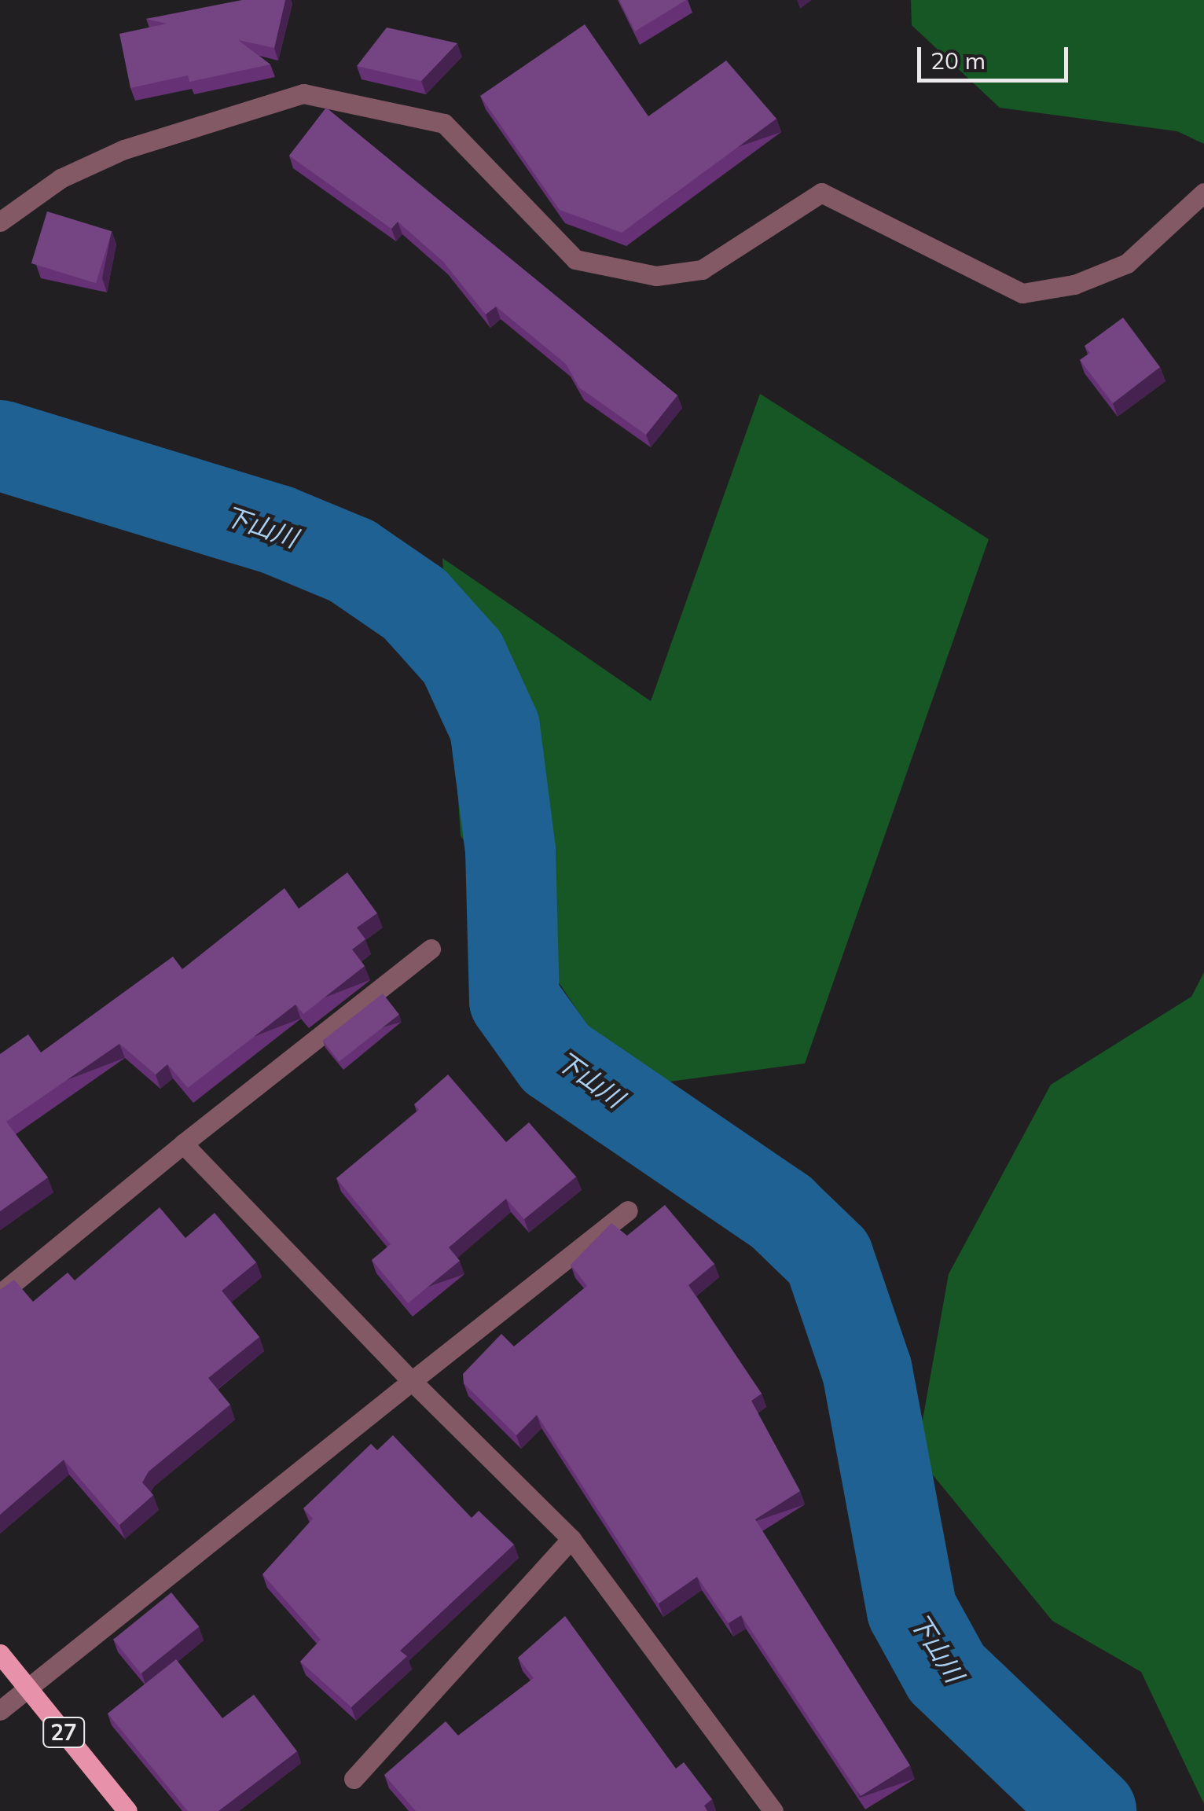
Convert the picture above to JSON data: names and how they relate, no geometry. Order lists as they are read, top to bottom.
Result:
{
  "streets": {
    "main road": ["27"]
  },
  "water": ["下山川"],
  "scale_bar": "20 m"
}
